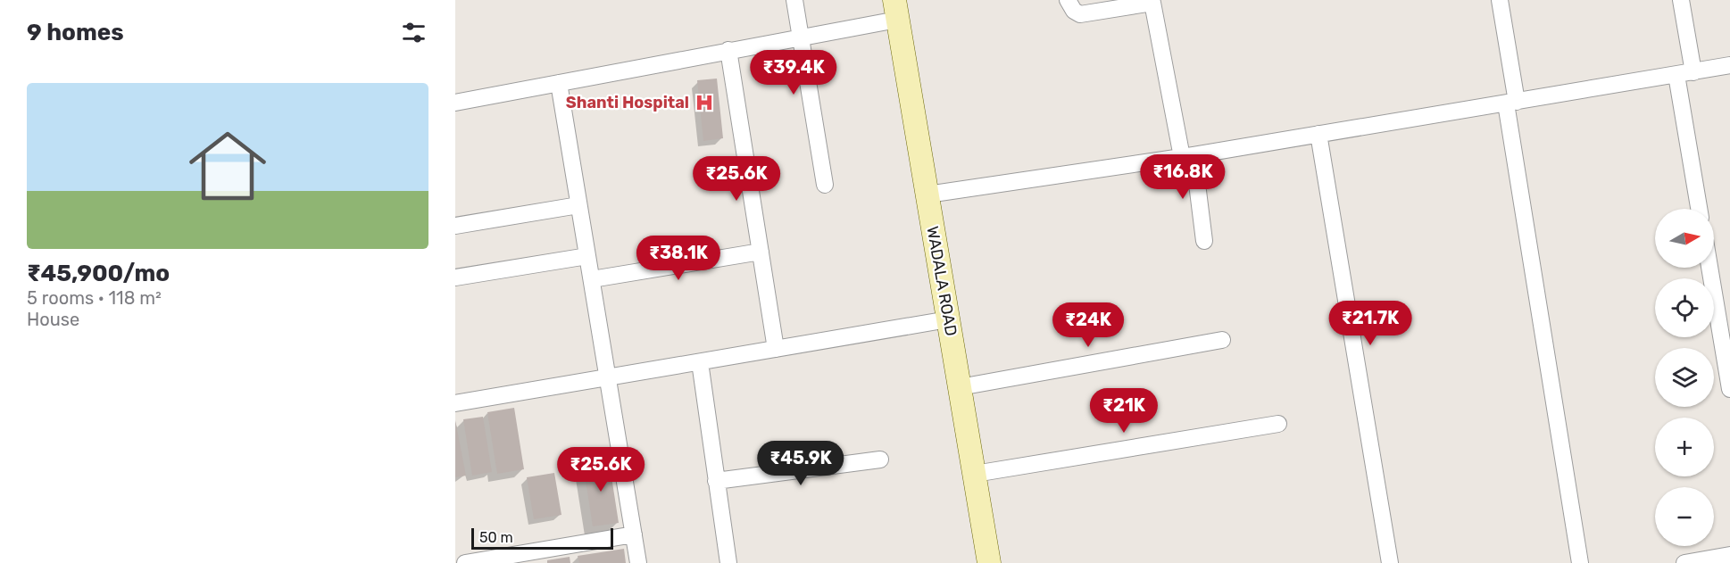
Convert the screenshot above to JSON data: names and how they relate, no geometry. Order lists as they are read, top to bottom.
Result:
{
  "streets": {
    "street": ["WADALA ROAD"]
  },
  "places": {
    "hospital": ["Shanti Hospital"]
  },
  "scale_bar": "50 m",
  "north": "right",
  "page": {
    "heading": "9 homes",
    "price": [
      "₹39.4K",
      "₹16.8K",
      "₹25.6K",
      "₹38.1K",
      "₹21.7K",
      "₹24K",
      "₹21K",
      "₹45.9K",
      "₹25.6K"
    ],
    "list": [
      {
        "name": "₹45,900/mo",
        "note": "5 rooms · 118 m² · House"
      }
    ],
    "map_buttons": ["+", "−"],
    "scale": "50 m"
  }
}
